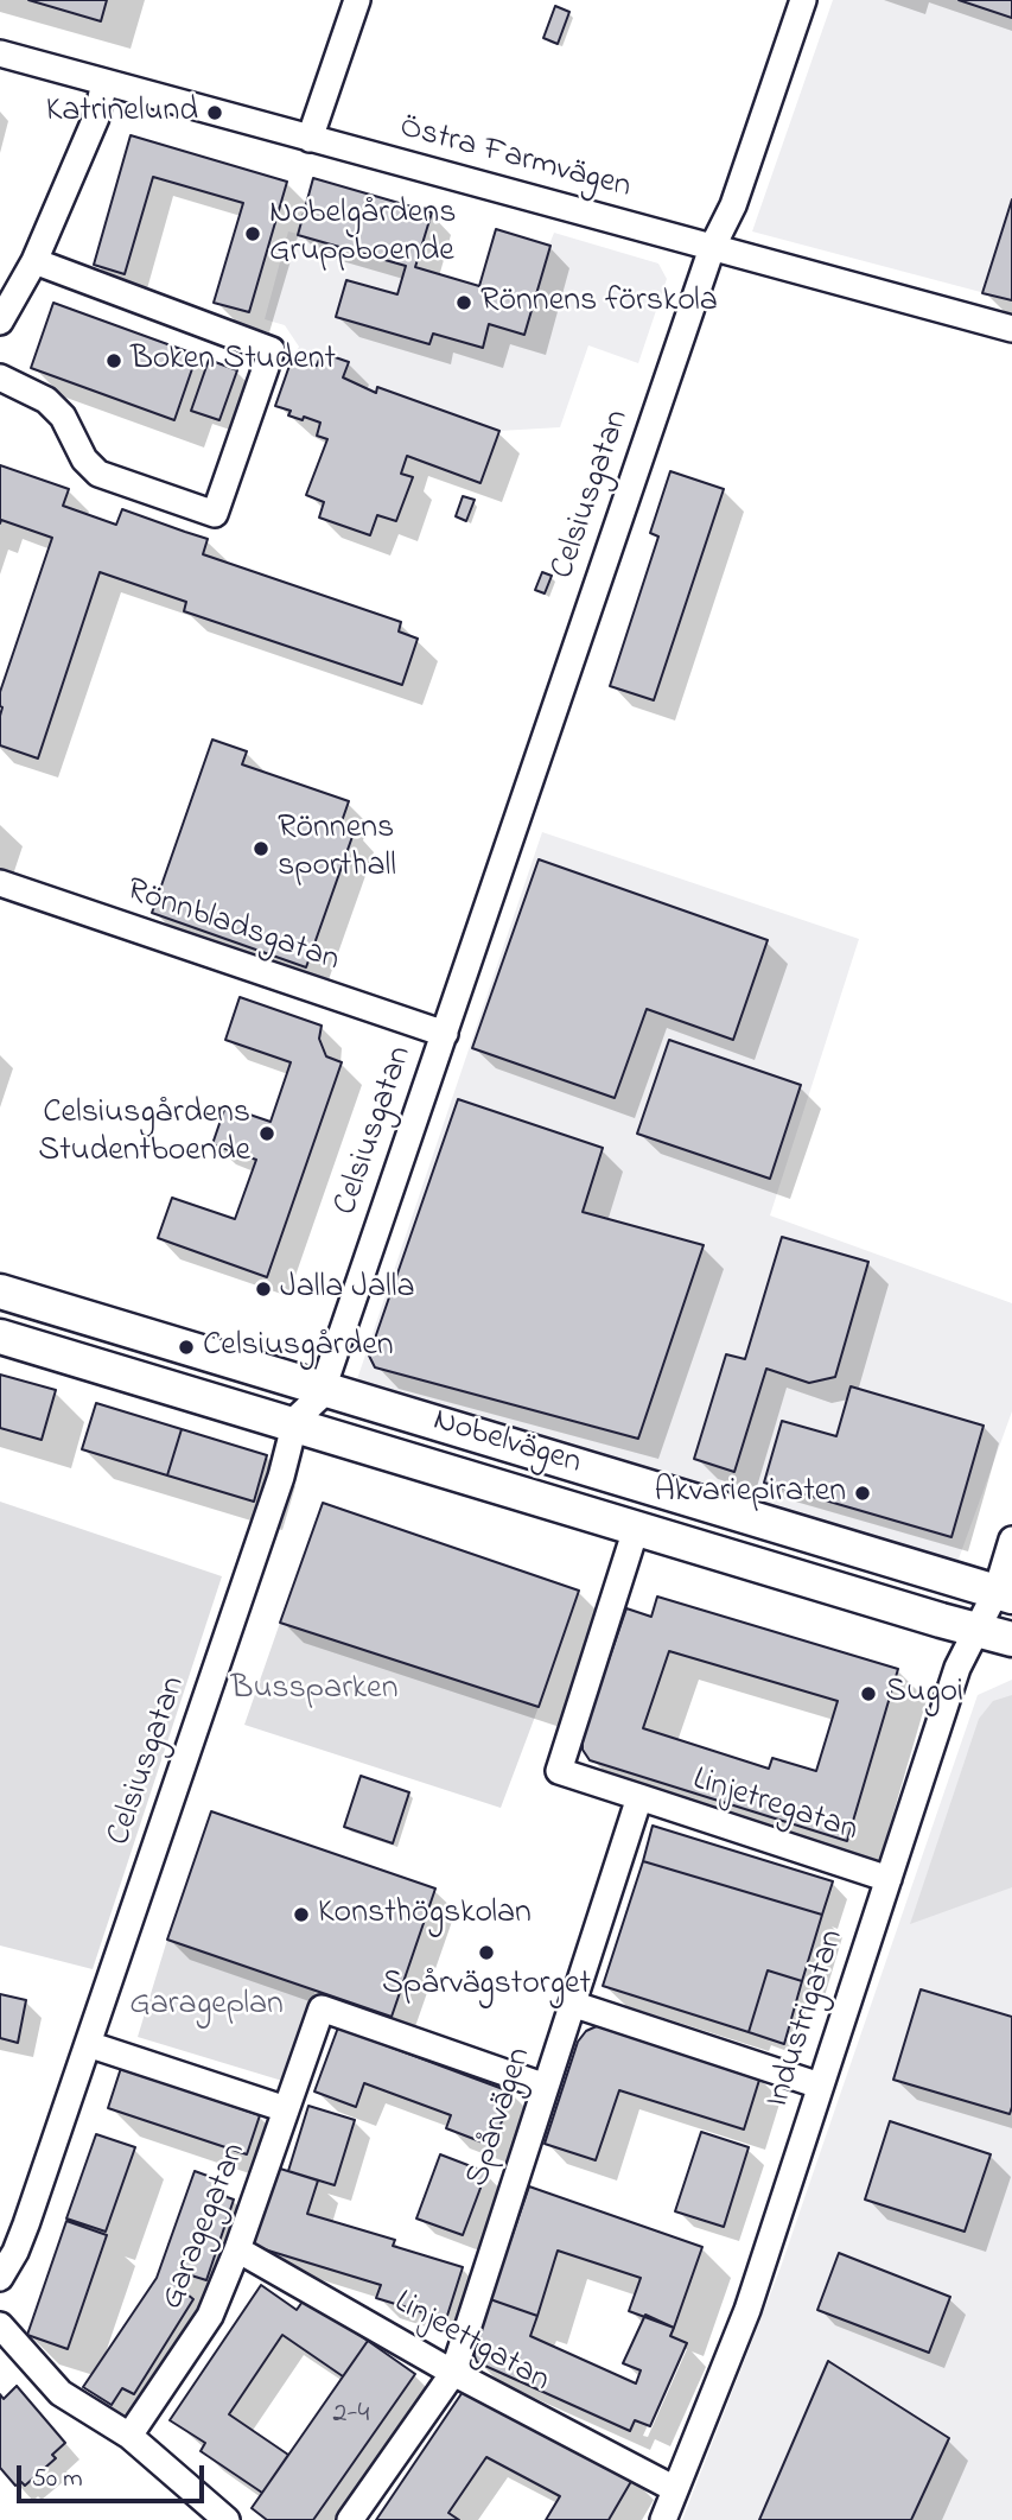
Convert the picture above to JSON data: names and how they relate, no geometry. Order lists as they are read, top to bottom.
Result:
{
  "streets": {
    "main road": ["Nobelvägen"],
    "street": [
      "Östra Farmvägen",
      "Celsiusgatan",
      "Rönnbladsgatan",
      "Linjetregatan",
      "Industrigatan",
      "Spårvägen",
      "Garagegatan",
      "Linjeettgatan"
    ]
  },
  "crossings": [
    ["Östra Farmvägen", "Celsiusgatan"],
    ["Celsiusgatan", "Rönnbladsgatan"],
    ["Celsiusgatan", "Nobelvägen"],
    ["Nobelvägen", "Industrigatan"],
    ["Linjetregatan", "Industrigatan"],
    ["Linjetregatan", "Spårvägen"],
    ["Industrigatan", "Linjeettgatan"],
    ["Spårvägen", "Garagegatan"],
    ["Spårvägen", "Linjeettgatan"],
    ["Garagegatan", "Linjeettgatan"]
  ],
  "parks": ["Bussparken", "Garageplan"],
  "places": [
    "Katrinelund",
    "Nobelgårdens Gruppboende",
    "Rönnens förskola",
    "Boken Student",
    "Rönnens sporthall",
    "Celsiusgårdens Studentboende",
    "Jalla Jalla",
    "Celsiusgården",
    "Akvariepiraten",
    "Sugoi",
    "Konsthögskolan",
    "Spårvägstorget"
  ],
  "house_numbers": ["2-4"],
  "scale_bar": "50 m"
}
